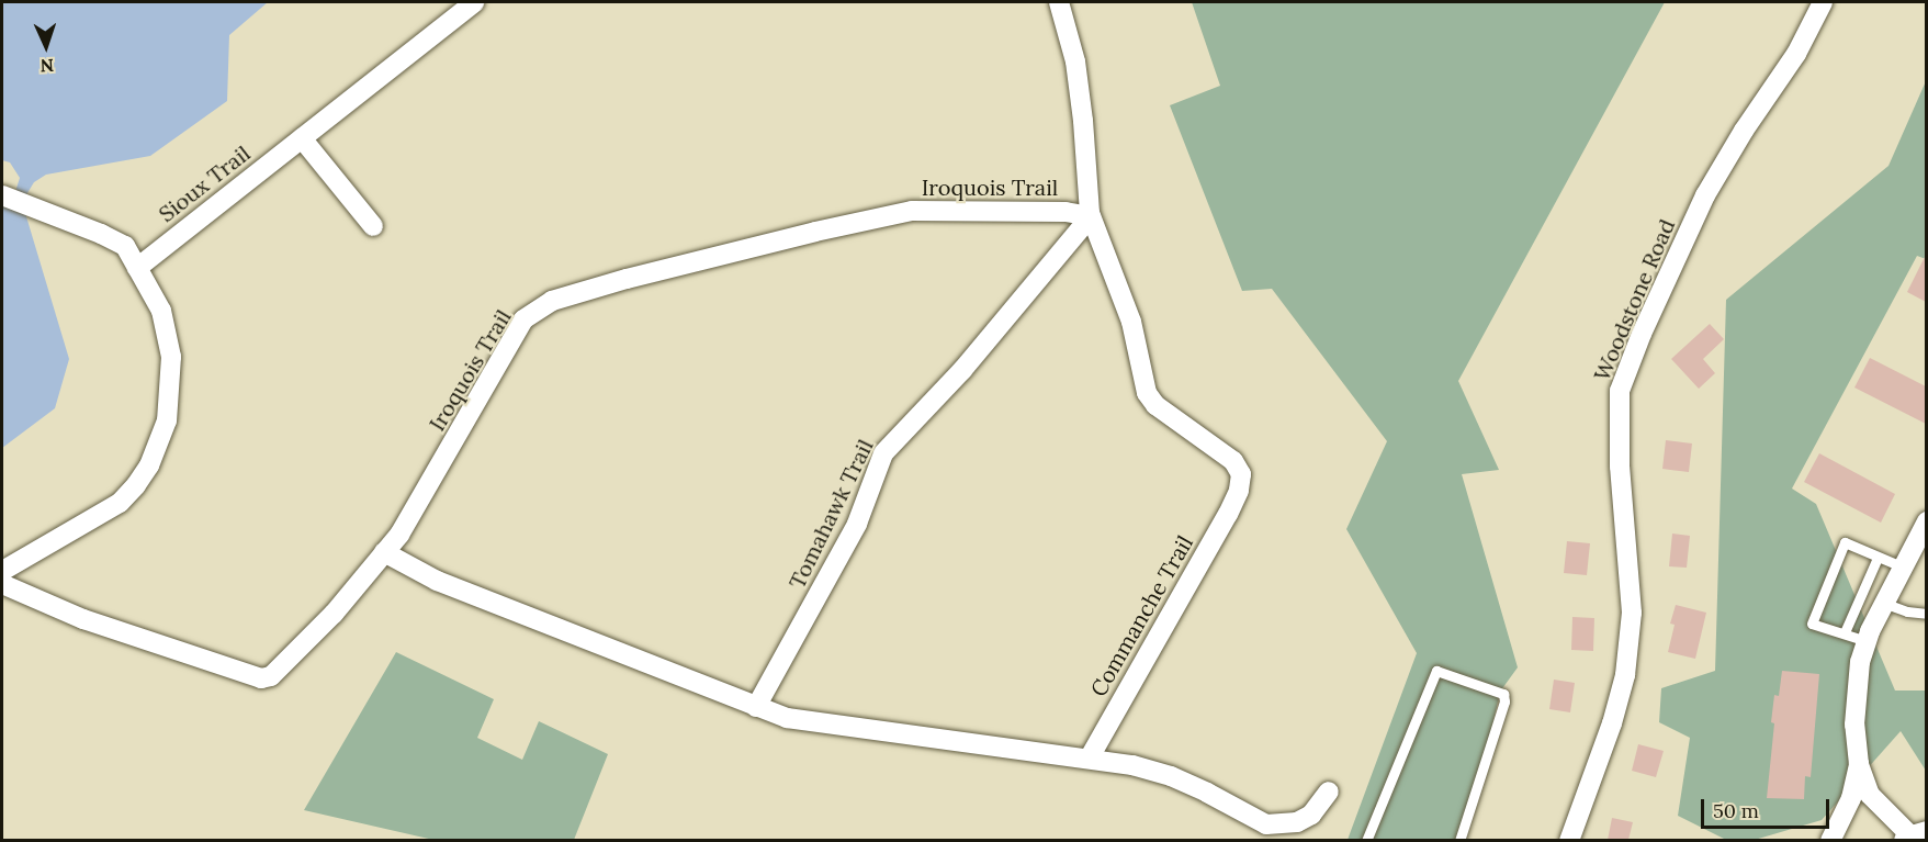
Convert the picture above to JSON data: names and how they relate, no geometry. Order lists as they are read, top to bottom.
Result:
{
  "streets": {
    "street": [
      "Sioux Trail",
      "Iroquois Trail",
      "Woodstone Road",
      "Tomahawk Trail",
      "Commanche Trail"
    ]
  },
  "crossings": [
    ["Iroquois Trail", "Tomahawk Trail"],
    ["Iroquois Trail", "Commanche Trail"],
    ["Tomahawk Trail", "Commanche Trail"]
  ],
  "scale_bar": "50 m",
  "north": "bottom"
}
